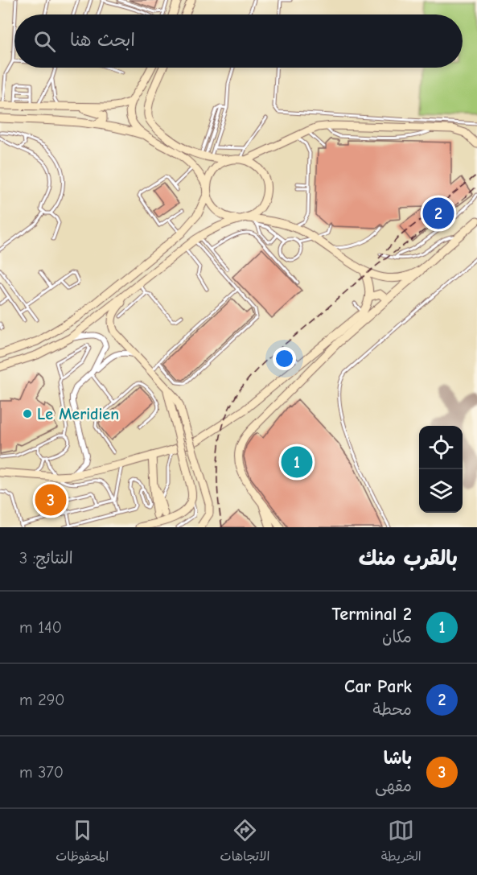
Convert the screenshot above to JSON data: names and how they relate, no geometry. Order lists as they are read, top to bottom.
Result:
{
  "places": ["Le Meridien"],
  "page": {
    "search": "ابحث هنا",
    "pins": ["2", "1", "3"],
    "heading": ["بالقرب منك", "النتائج: 3"],
    "list": [
      {
        "mark": "1",
        "name": "Terminal 2",
        "note": "مكان",
        "value": "140 m"
      },
      {
        "mark": "2",
        "name": "Car Park",
        "note": "محطة",
        "value": "290 m"
      },
      {
        "mark": "3",
        "name": "باشا",
        "note": "مقهى",
        "value": "370 m"
      }
    ],
    "nav": ["الخريطة", "الاتجاهات", "المحفوظات"]
  }
}
